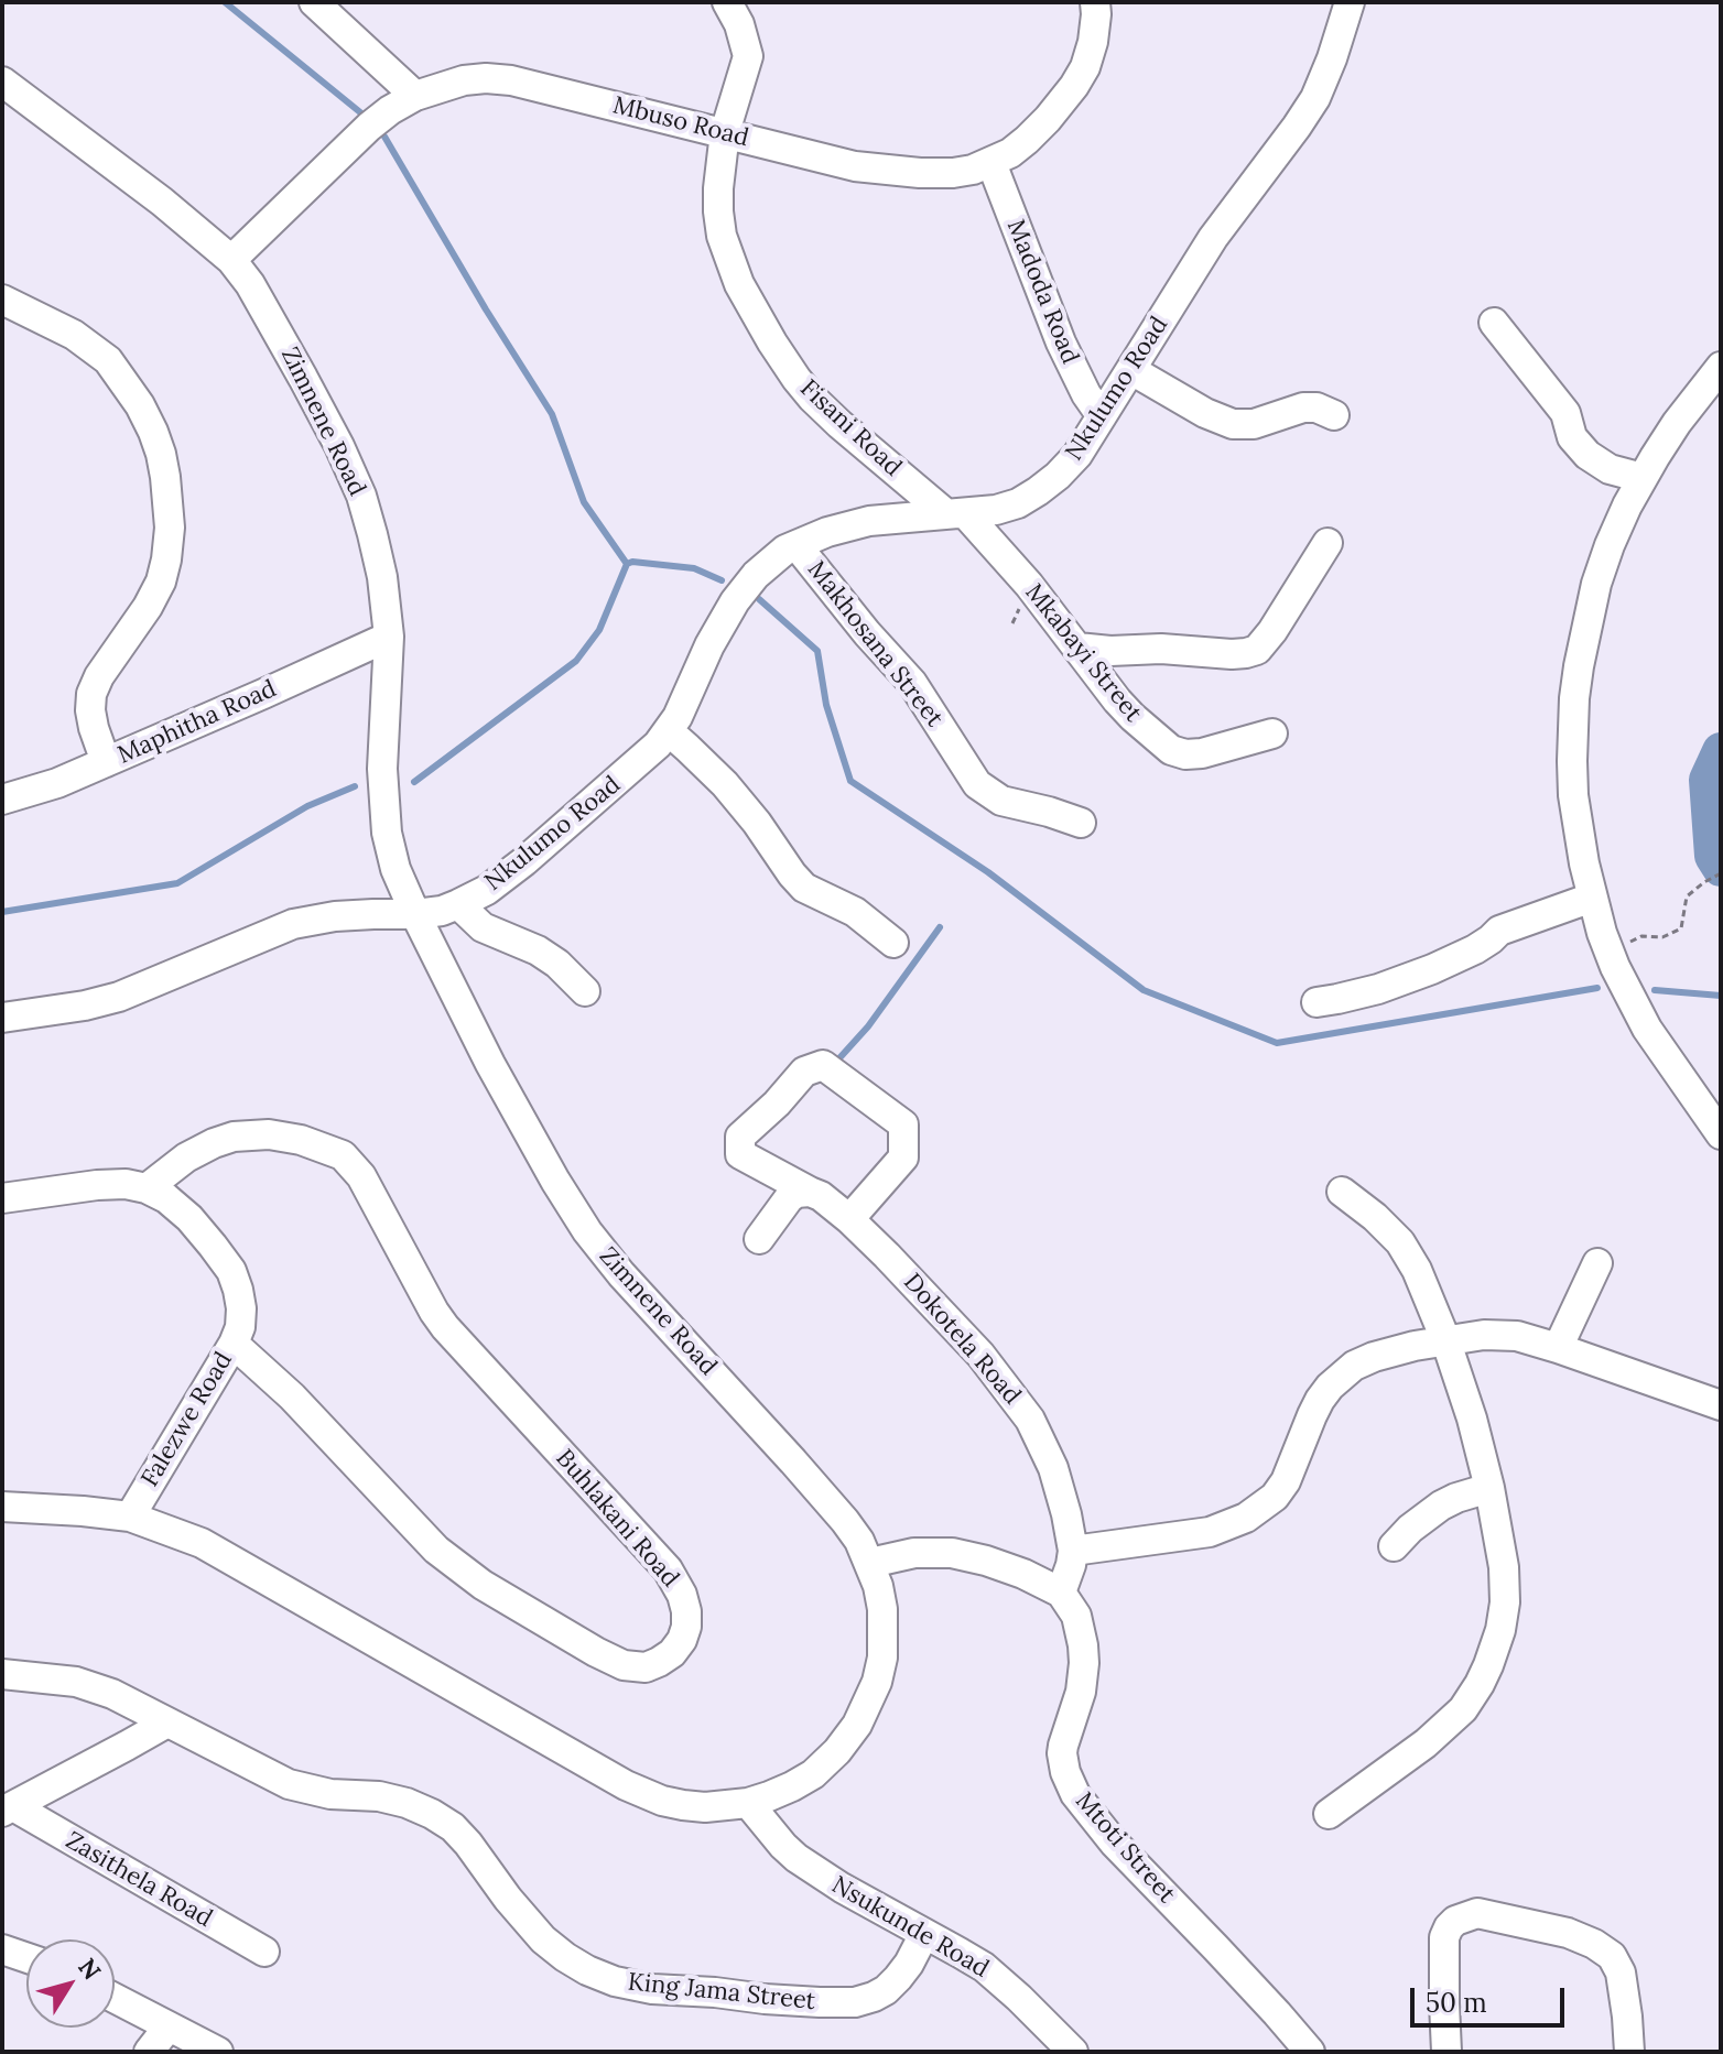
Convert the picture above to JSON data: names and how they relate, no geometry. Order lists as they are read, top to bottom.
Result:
{
  "streets": {
    "street": [
      "Mbuso Road",
      "Madoda Road",
      "Nkulumo Road",
      "Zimnene Road",
      "Fisani Road",
      "Makhosana Street",
      "Mkabayi Street",
      "Maphitha Road",
      "Dokotela Road",
      "Falezwe Road",
      "Buhlakani Road",
      "Mtoti Street",
      "Zasithela Road",
      "Nsukunde Road",
      "King Jama Street"
    ]
  },
  "crossings": [
    ["Mbuso Road", "Madoda Road"],
    ["Mbuso Road", "Zimnene Road"],
    ["Mbuso Road", "Fisani Road"],
    ["Madoda Road", "Nkulumo Road"],
    ["Nkulumo Road", "Zimnene Road"],
    ["Nkulumo Road", "Fisani Road"],
    ["Nkulumo Road", "Makhosana Street"],
    ["Nkulumo Road", "Mkabayi Street"],
    ["Zimnene Road", "Maphitha Road"],
    ["Zimnene Road", "Falezwe Road"],
    ["Zimnene Road", "Nsukunde Road"],
    ["Fisani Road", "Mkabayi Street"],
    ["Dokotela Road", "Mtoti Street"],
    ["Falezwe Road", "Buhlakani Road"],
    ["Nsukunde Road", "King Jama Street"]
  ],
  "scale_bar": "50 m",
  "north": "top right"
}
